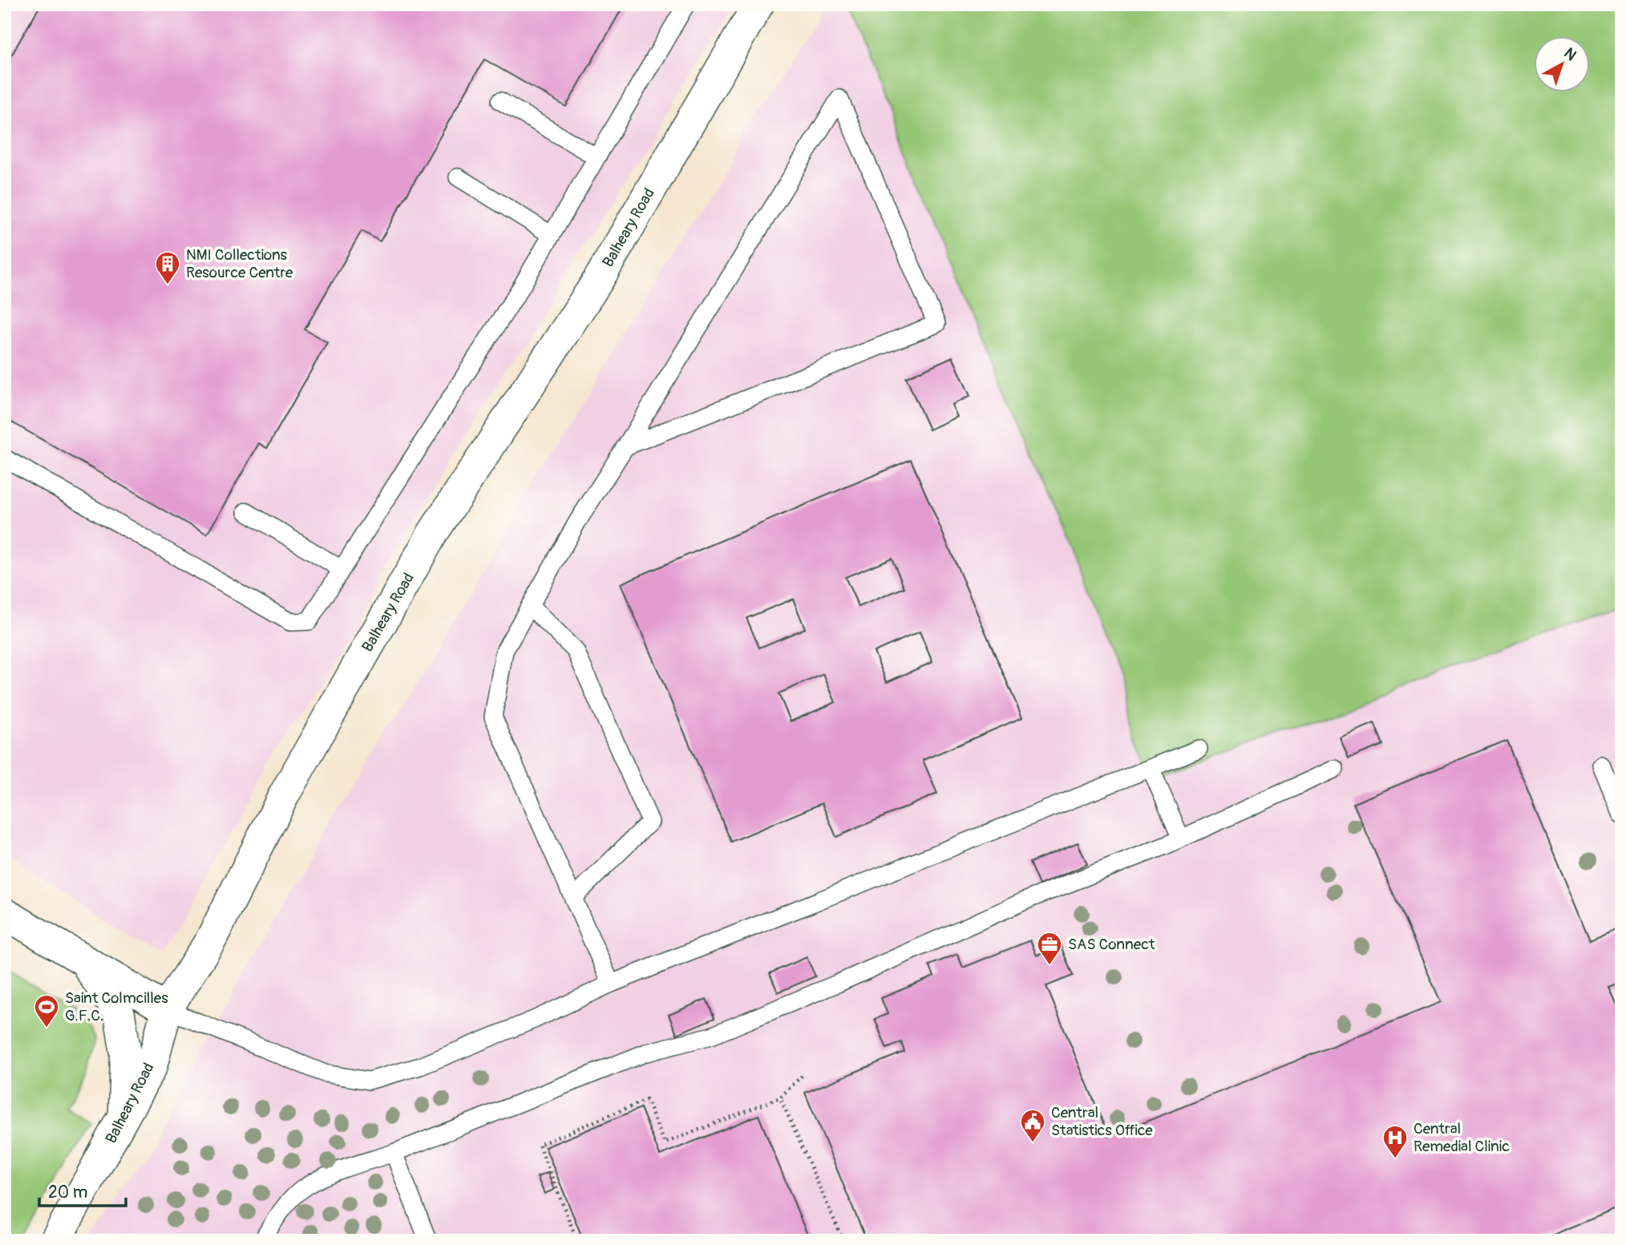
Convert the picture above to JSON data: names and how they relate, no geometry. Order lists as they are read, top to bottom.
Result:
{
  "streets": {
    "street": ["Balheary Road"]
  },
  "places": {
    "building": ["NMI Collections Resource Centre"],
    "office": ["SAS Connect"],
    "sports": ["Saint Colmcilles G.F.C."],
    "public building": ["Central Statistics Office"],
    "hospital": ["Central Remedial Clinic"]
  },
  "scale_bar": "20 m",
  "north": "top right"
}
